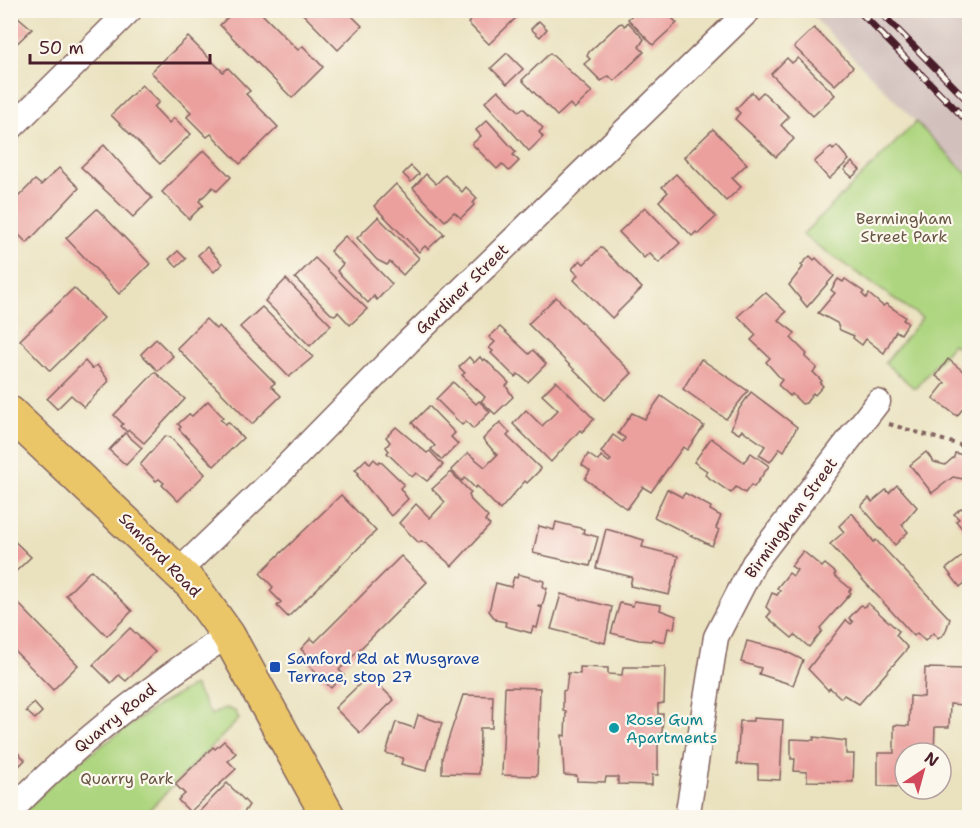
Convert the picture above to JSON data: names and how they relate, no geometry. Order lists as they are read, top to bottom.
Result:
{
  "streets": {
    "main road": ["Samford Road"],
    "street": ["Gardiner Street", "Birmingham Street", "Quarry Road"]
  },
  "crossings": [
    ["Gardiner Street", "Samford Road"],
    ["Samford Road", "Quarry Road"]
  ],
  "parks": ["Bermingham Street Park", "Quarry Park"],
  "places": {
    "transit": ["Samford Rd at Musgrave Terrace, stop 27"],
    "other": ["Rose Gum Apartments"]
  },
  "scale_bar": "50 m",
  "north": "top right"
}
